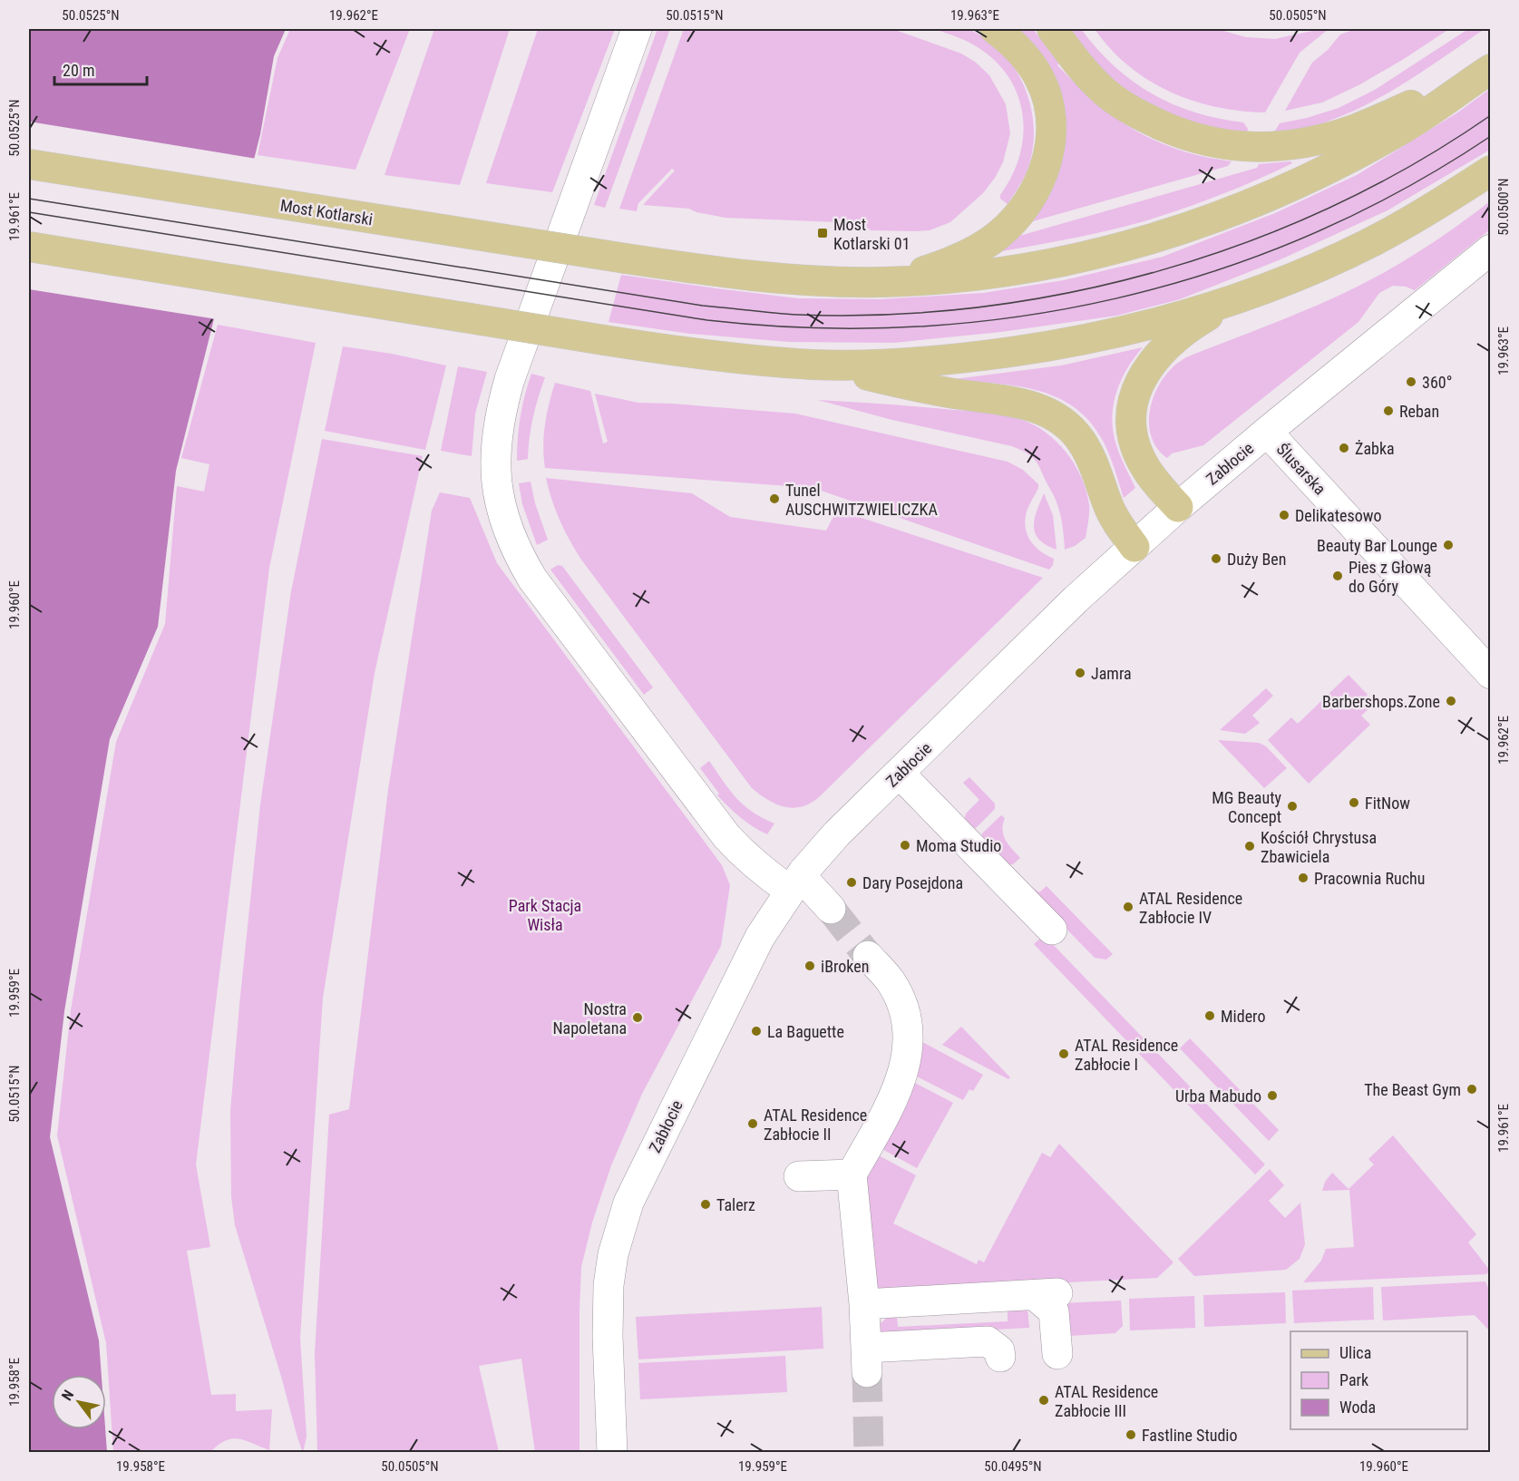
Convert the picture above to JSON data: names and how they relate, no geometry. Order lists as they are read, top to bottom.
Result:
{
  "streets": {
    "main road": ["Most Kotlarski"],
    "street": ["Zabłocie", "Ślusarska"]
  },
  "crossings": [
    ["Zabłocie", "Ślusarska"]
  ],
  "parks": ["Park Stacja Wisła"],
  "places": {
    "transit": ["Most Kotlarski 01"],
    "other": [
      "360°",
      "Reban",
      "Żabka",
      "Tunel AUSCHWITZWIELICZKA",
      "Delikatesowo",
      "Beauty Bar Lounge",
      "Duży Ben",
      "Pies z Głową do Góry",
      "Jamra",
      "Barbershops.Zone",
      "FitNow",
      "MG Beauty Concept",
      "Moma Studio",
      "Kościół Chrystusa Zbawiciela",
      "Pracownia Ruchu",
      "Dary Posejdona",
      "ATAL Residence Zabłocie IV",
      "iBroken",
      "Midero",
      "Nostra Napoletana",
      "La Baguette",
      "ATAL Residence Zabłocie I",
      "The Beast Gym",
      "Urba Mabudo",
      "ATAL Residence Zabłocie II",
      "Talerz",
      "ATAL Residence Zabłocie III",
      "Fastline Studio"
    ]
  },
  "legend": ["Ulica", "Park", "Woda"],
  "scale_bar": "20 m",
  "north": "top left",
  "coordinates": [
    "50.0525°N",
    "19.962°E",
    "50.0515°N",
    "19.963°E",
    "50.0505°N",
    "50.0500°N",
    "19.961°E",
    "19.960°E",
    "19.959°E",
    "19.958°E",
    "50.0495°N"
  ]
}
